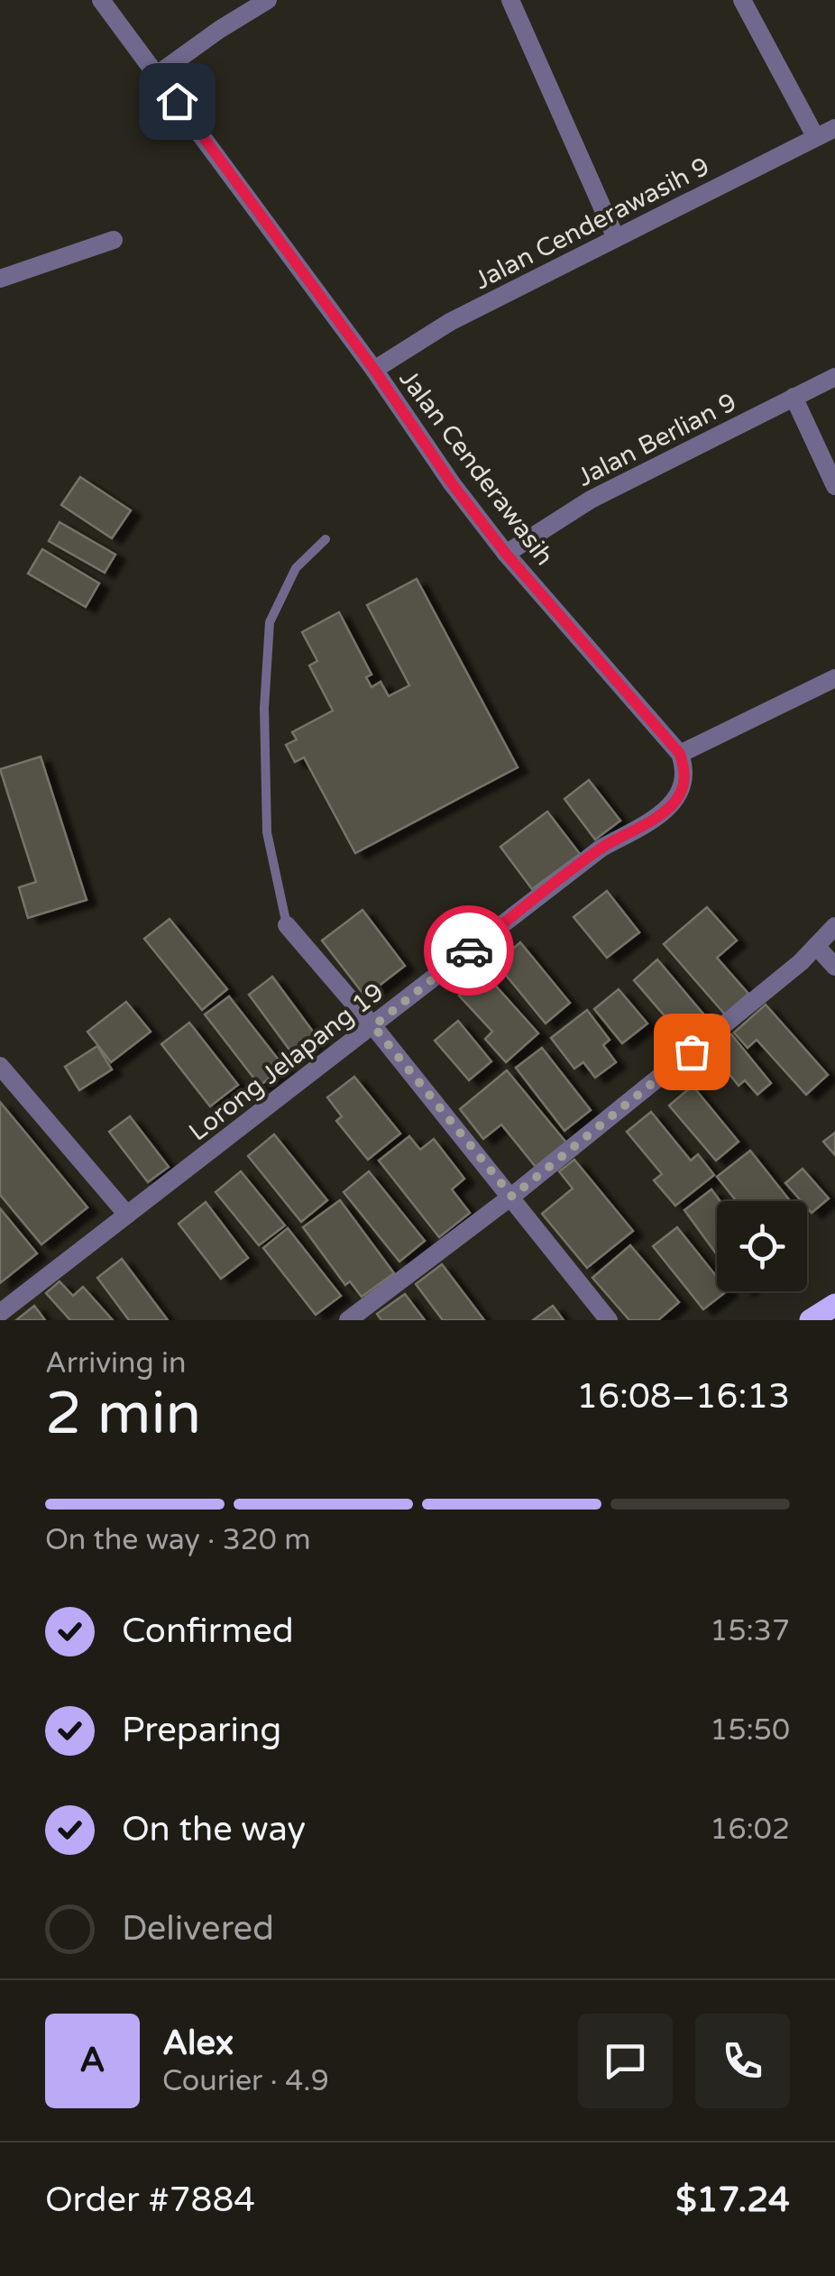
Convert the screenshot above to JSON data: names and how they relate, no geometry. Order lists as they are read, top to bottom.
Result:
{
  "streets": {
    "street": [
      "Jalan Cenderawasih 9",
      "Jalan Berlian 9",
      "Jalan Cenderawasih",
      "Lorong Jelapang 19"
    ]
  },
  "crossings": [
    ["Jalan Cenderawasih 9", "Jalan Cenderawasih"],
    ["Jalan Berlian 9", "Jalan Cenderawasih"],
    ["Jalan Cenderawasih", "Lorong Jelapang 19"]
  ],
  "page": {
    "heading": ["2 min", "Arriving in", "16:08–16:13"],
    "panel": [
      "Alex",
      "Courier · 4.9",
      "Order #7884",
      "$17.24"
    ],
    "bar": "On the way · 320 m",
    "list": [
      ["Confirmed", "15:37"],
      ["Preparing", "15:50"],
      ["On the way", "16:02"],
      "Delivered"
    ],
    "round": "A"
  }
}
